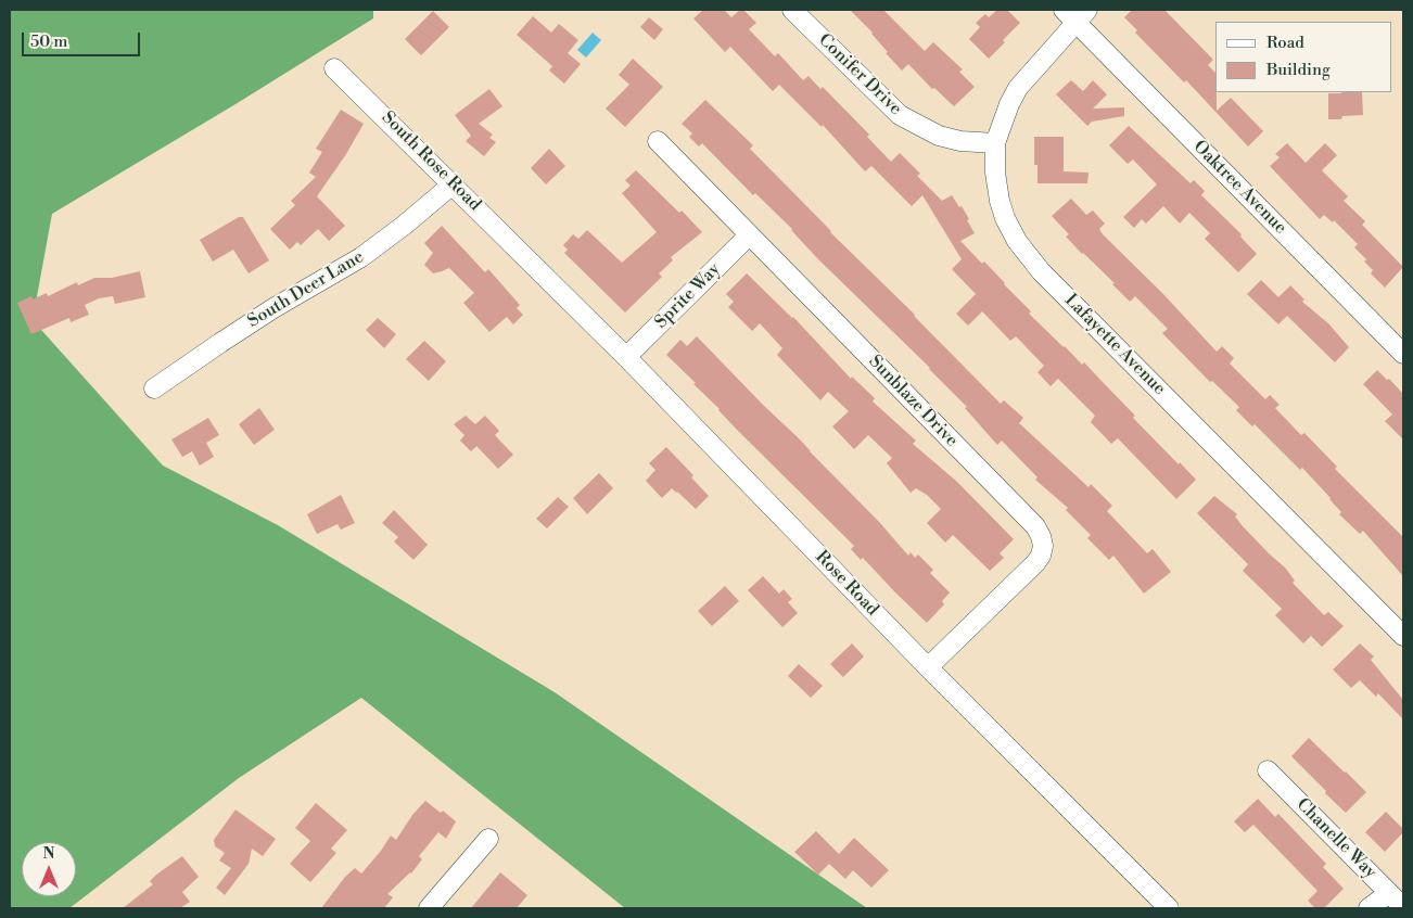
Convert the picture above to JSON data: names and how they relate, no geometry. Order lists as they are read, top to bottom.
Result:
{
  "streets": {
    "street": [
      "Conifer Drive",
      "South Rose Road",
      "Oaktree Avenue",
      "South Deer Lane",
      "Sprite Way",
      "Lafayette Avenue",
      "Sunblaze Drive",
      "Rose Road",
      "Chanelle Way"
    ]
  },
  "crossings": [
    ["Conifer Drive", "Lafayette Avenue"],
    ["South Rose Road", "South Deer Lane"],
    ["South Rose Road", "Rose Road"],
    ["Oaktree Avenue", "Lafayette Avenue"],
    ["Sprite Way", "Sunblaze Drive"],
    ["Sprite Way", "Rose Road"],
    ["Sunblaze Drive", "Rose Road"]
  ],
  "legend": ["Road", "Building"],
  "scale_bar": "50 m",
  "north": "top"
}
